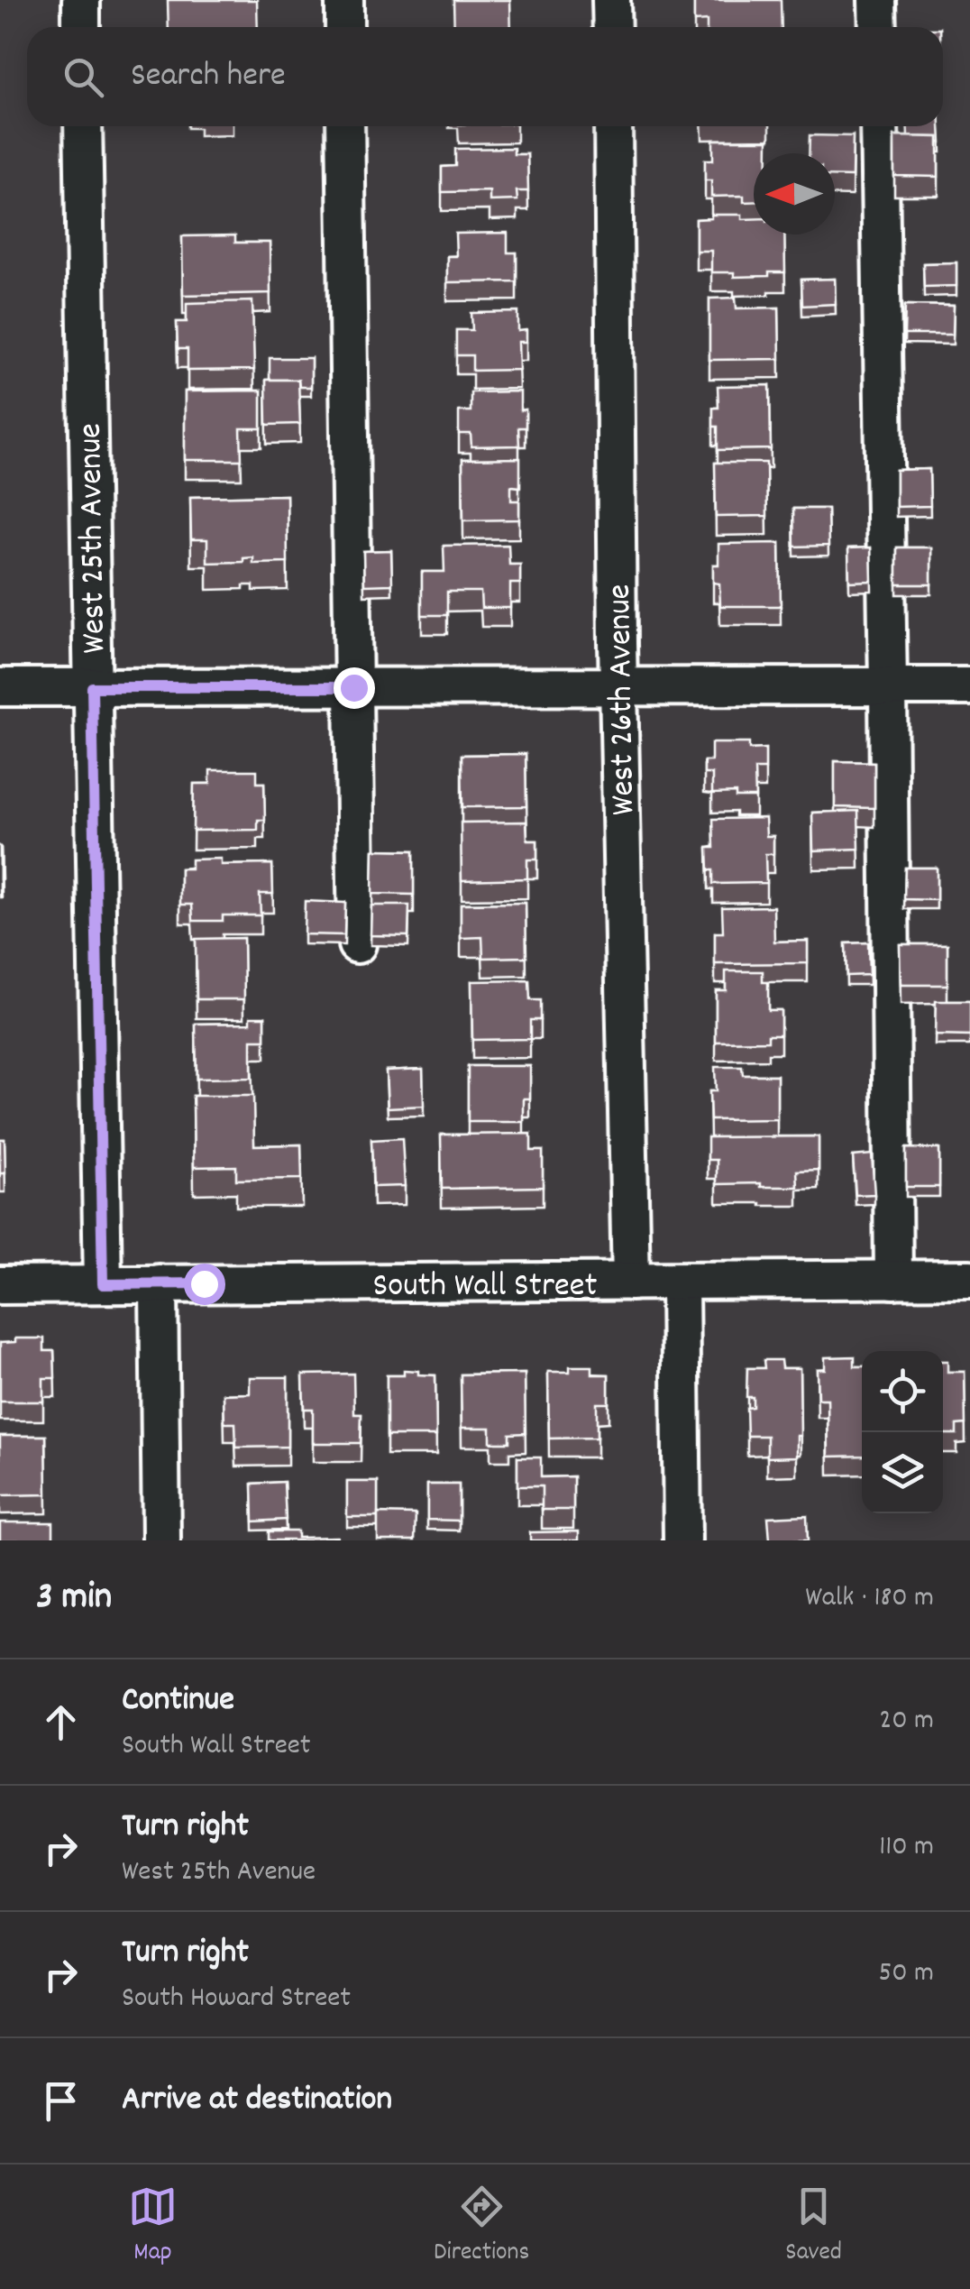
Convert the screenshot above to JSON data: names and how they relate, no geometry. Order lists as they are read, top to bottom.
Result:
{
  "streets": {
    "street": ["West 25th Avenue", "West 26th Avenue", "South Wall Street"]
  },
  "crossings": [
    ["West 25th Avenue", "South Wall Street"],
    ["West 26th Avenue", "South Wall Street"]
  ],
  "north": "left",
  "page": {
    "search": "Search here",
    "heading": ["3 min", "Walk · 180 m"],
    "list": [
      ["Continue", "South Wall Street", "20 m"],
      ["Turn right", "West 25th Avenue", "110 m"],
      ["Turn right", "South Howard Street", "50 m"],
      "Arrive at destination"
    ],
    "nav": ["Map", "Directions", "Saved"]
  }
}
